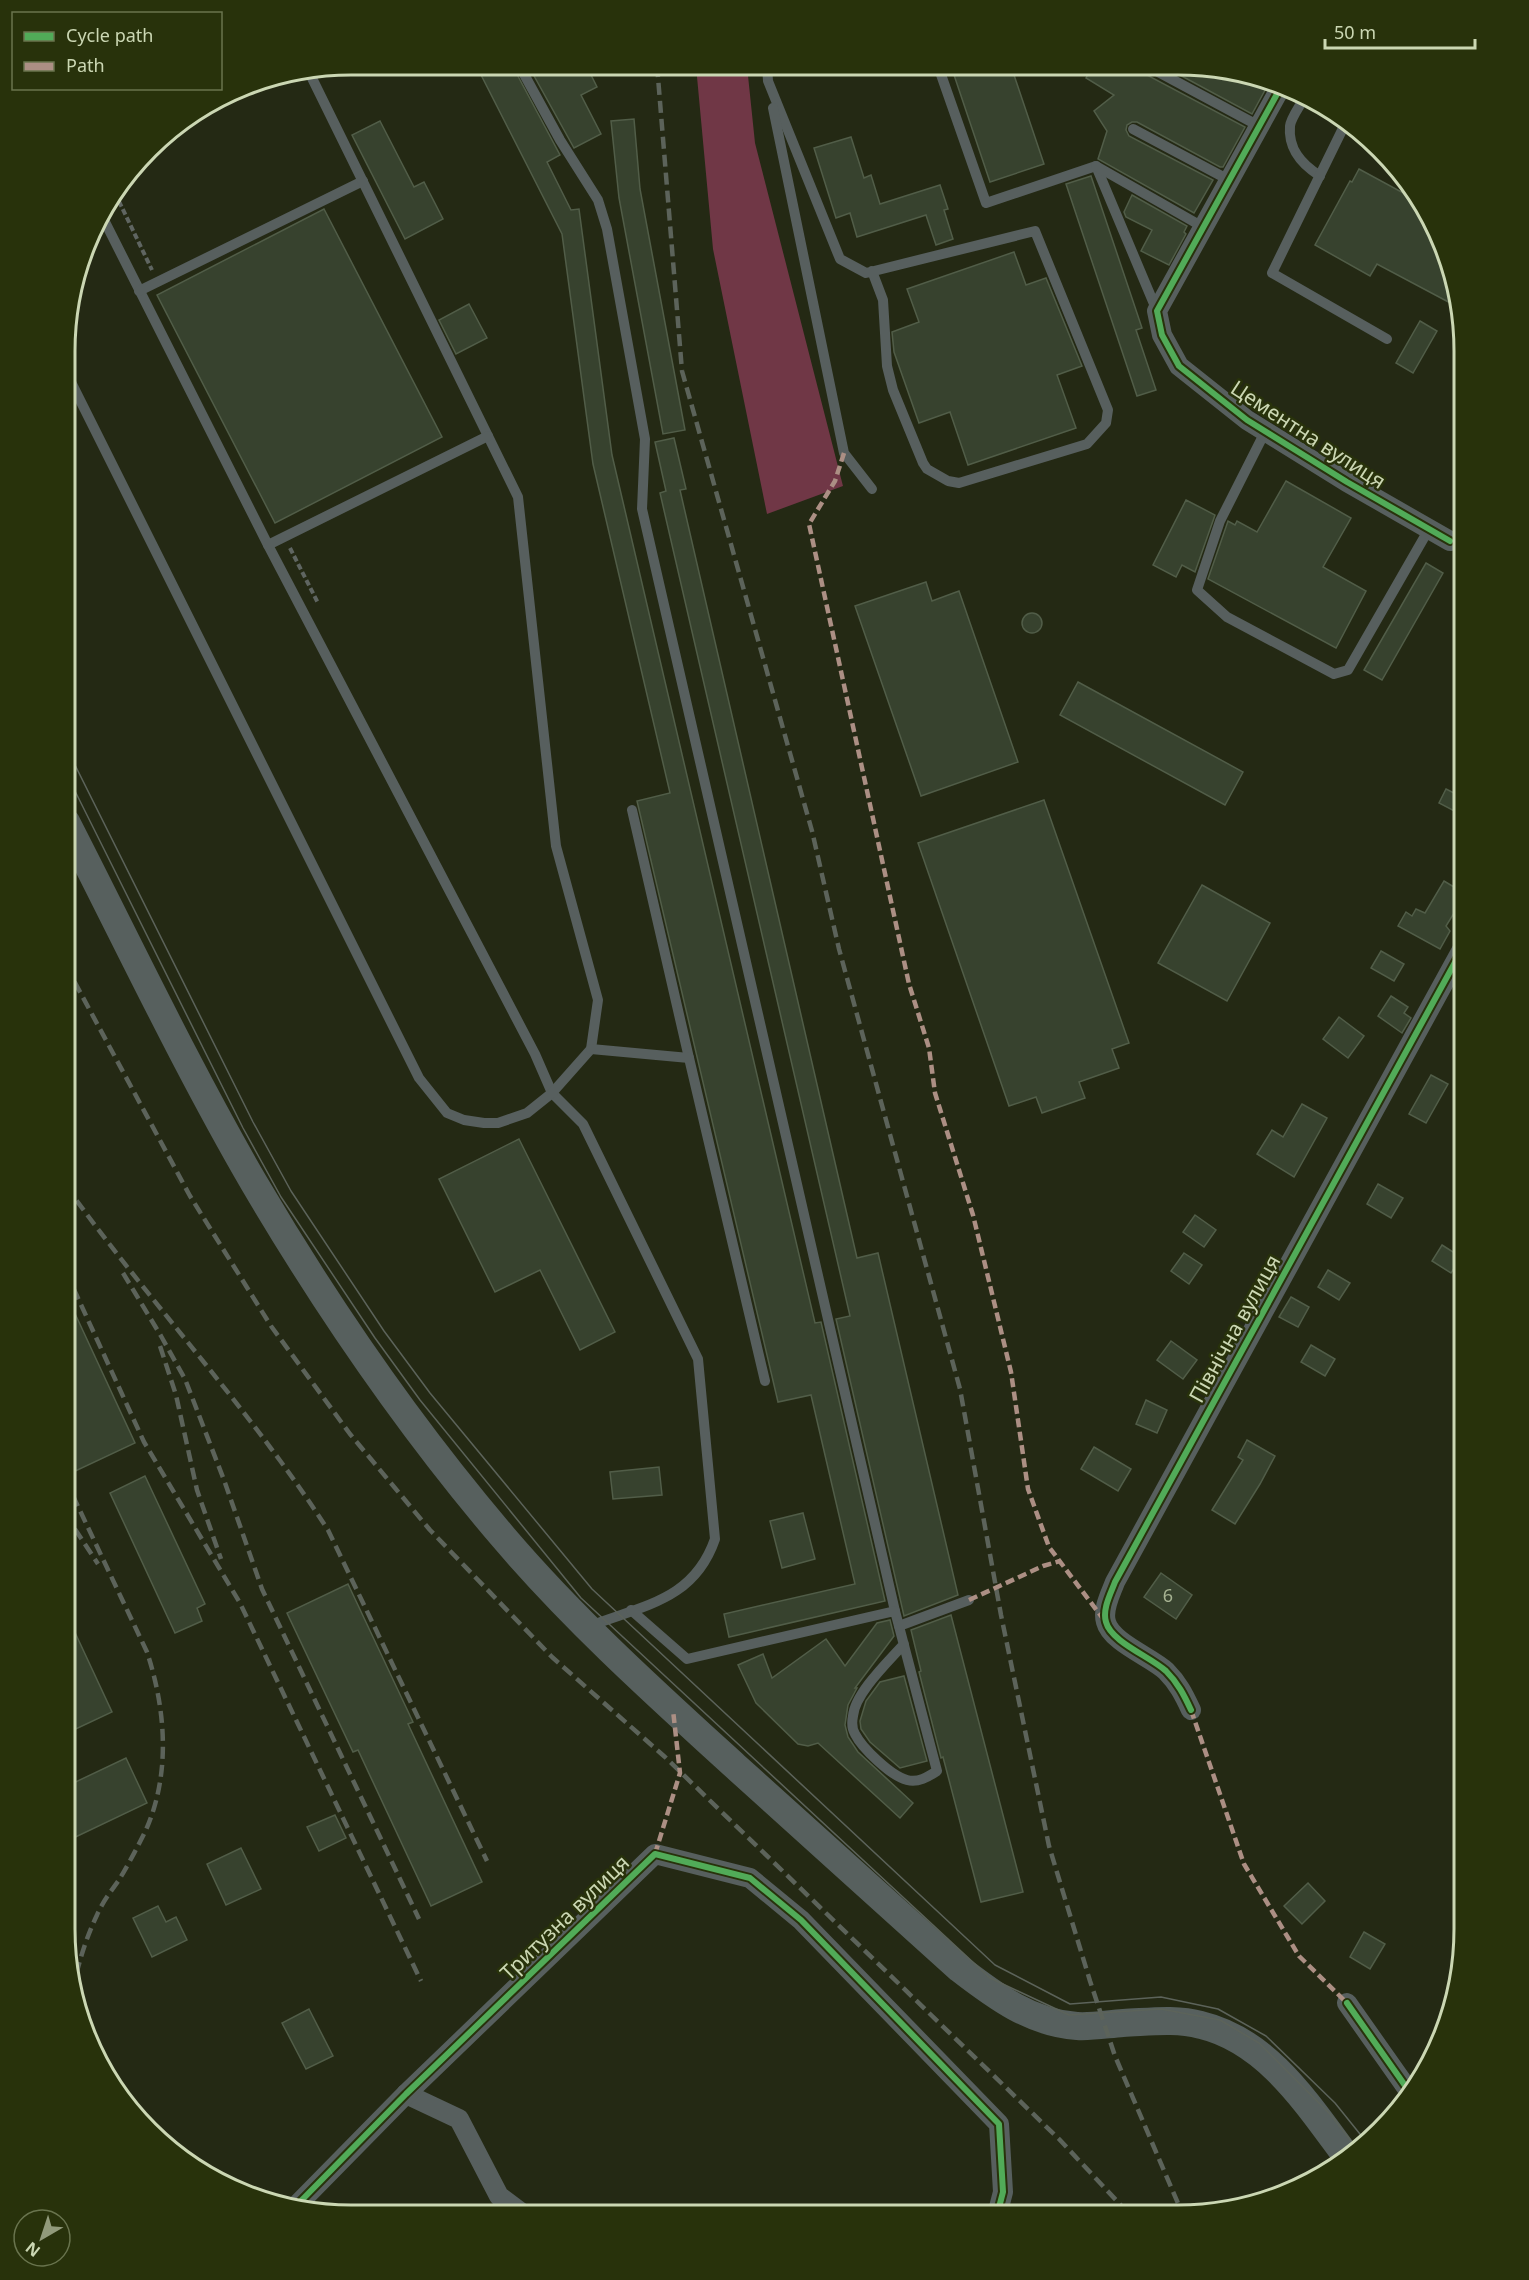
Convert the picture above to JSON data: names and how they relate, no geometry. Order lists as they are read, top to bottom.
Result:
{
  "streets": {
    "street": ["Цементна вулиця", "Північна вулиця", "Тритузна вулиця"]
  },
  "house_numbers": ["6"],
  "legend": ["Cycle path", "Path"],
  "scale_bar": "50 m",
  "north": "bottom left"
}
